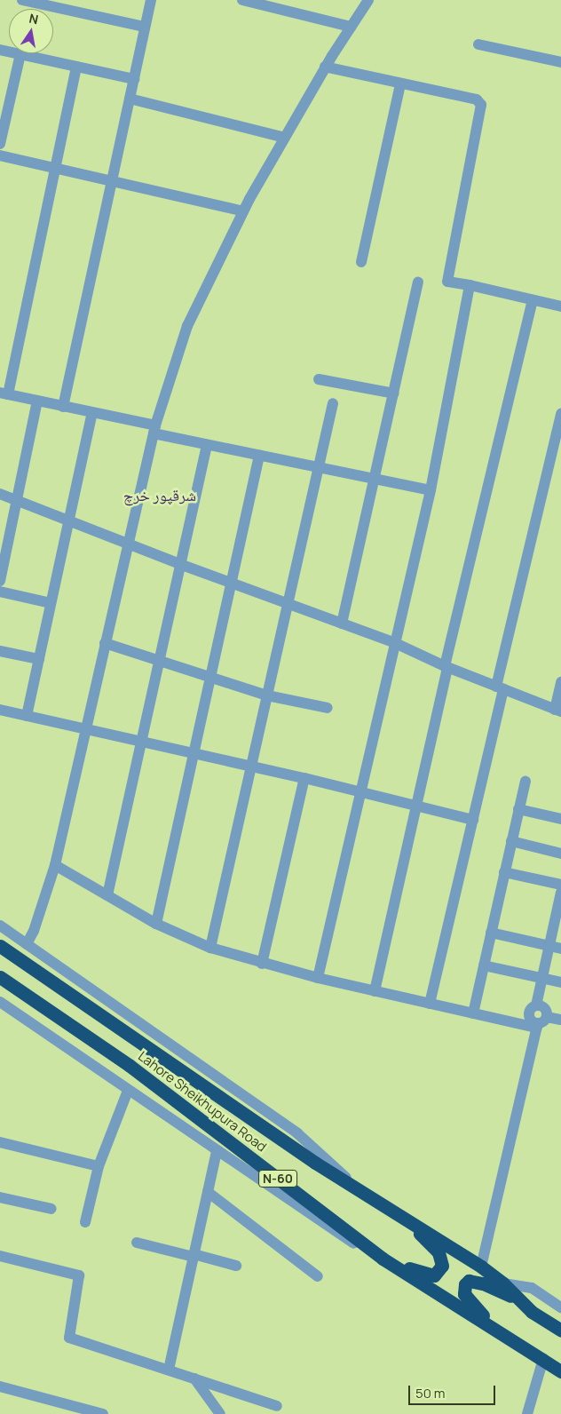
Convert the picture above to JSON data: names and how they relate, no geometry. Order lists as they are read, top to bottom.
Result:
{
  "streets": {
    "highway": ["Lahore Sheikhupura Road", "N-60"]
  },
  "districts": ["شرقپور خرچ"],
  "scale_bar": "50 m",
  "north": "top"
}
